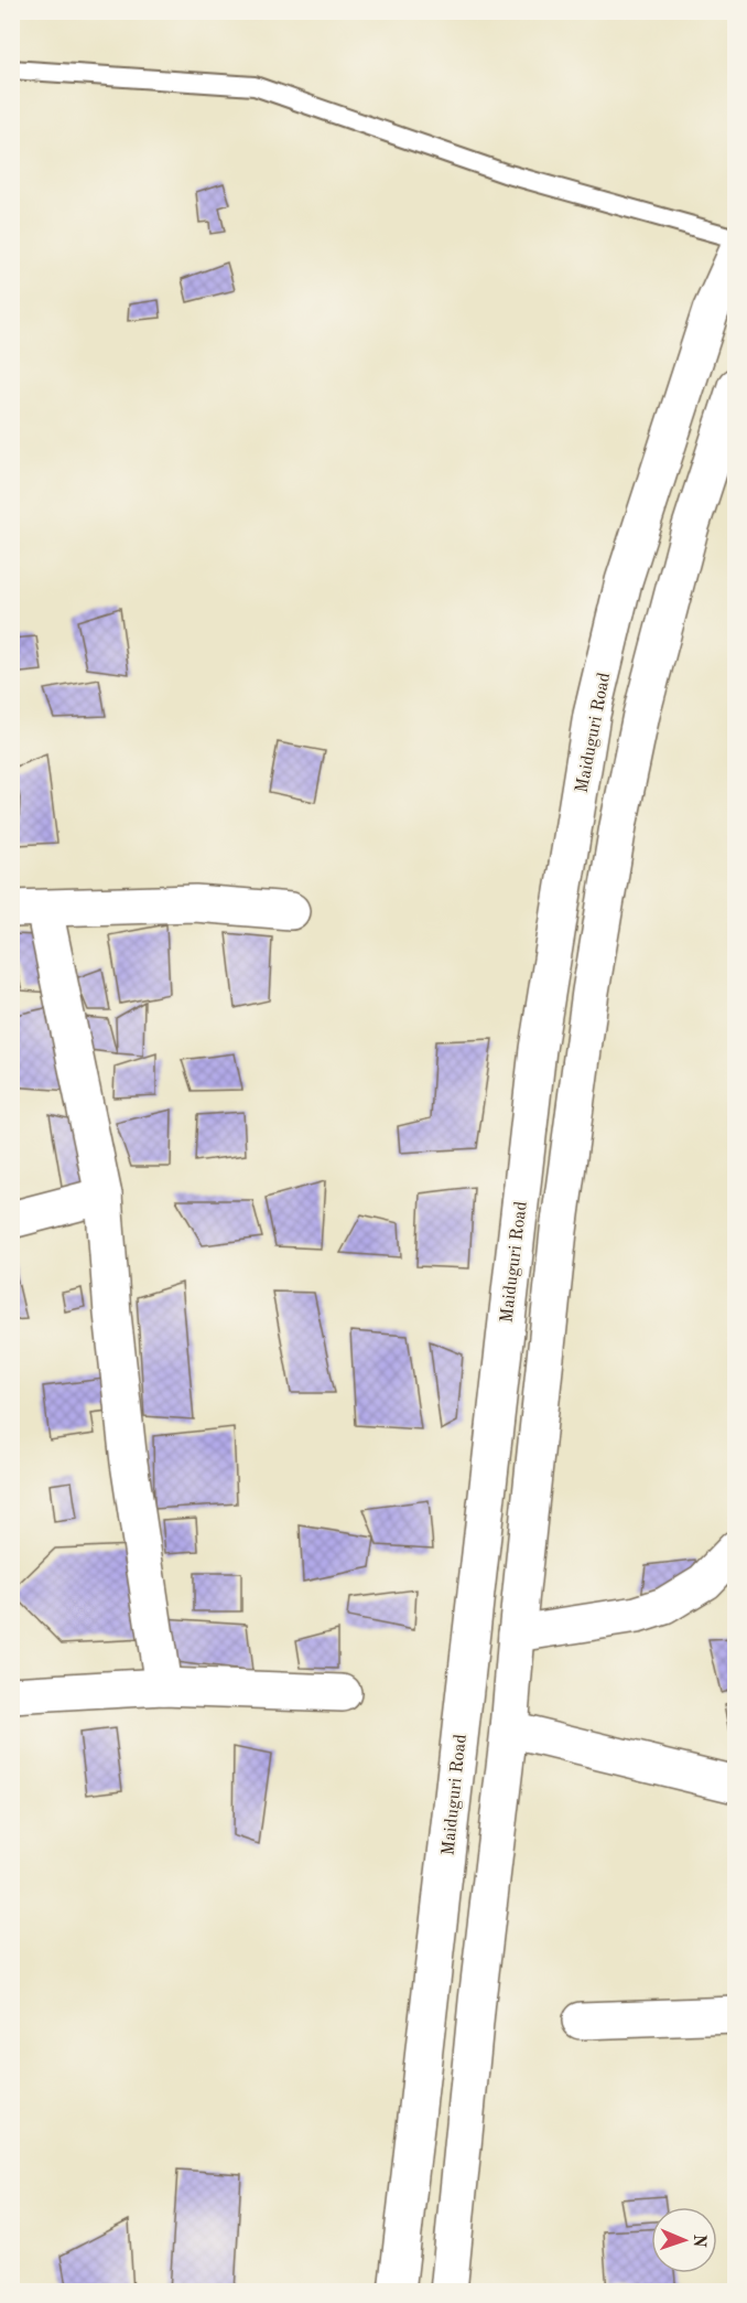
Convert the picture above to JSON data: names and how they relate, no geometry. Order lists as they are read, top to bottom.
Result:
{
  "streets": {
    "main road": ["Maiduguri Road"]
  },
  "north": "right"
}
